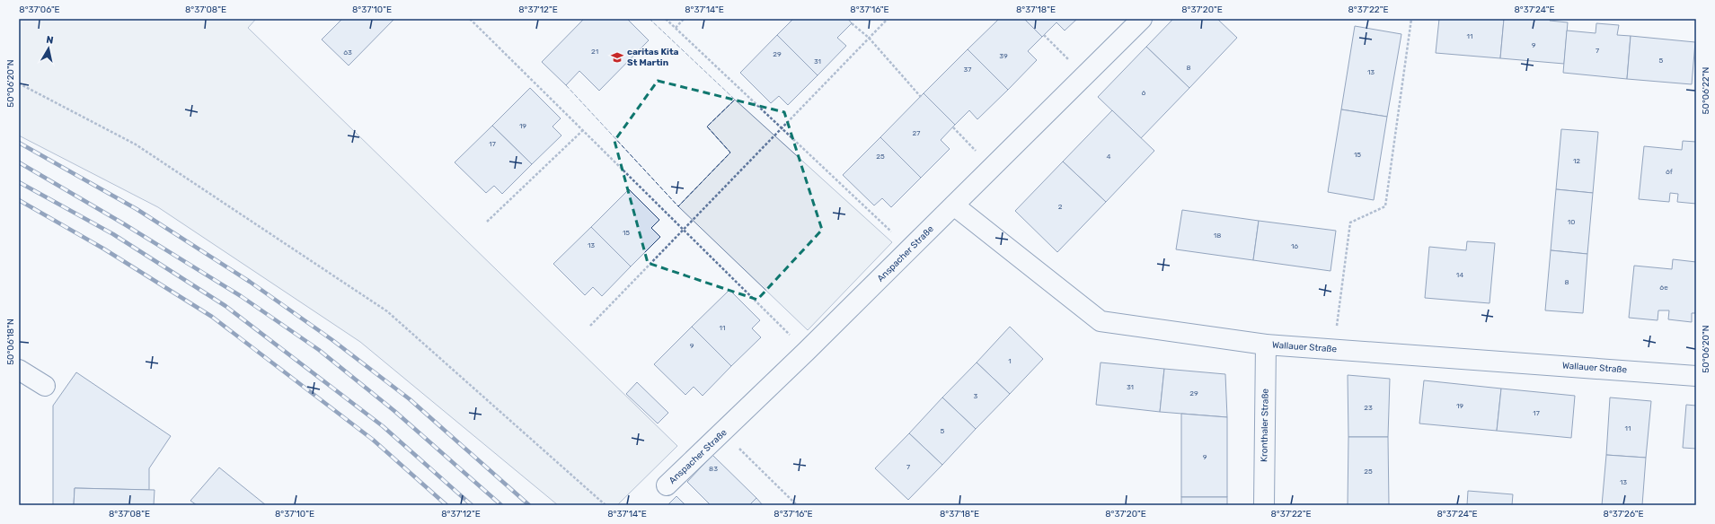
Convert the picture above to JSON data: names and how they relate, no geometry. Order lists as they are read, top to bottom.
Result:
{
  "streets": {
    "street": ["Anspacher Straße", "Wallauer Straße", "Kronthaler Straße"]
  },
  "crossings": [
    ["Anspacher Straße", "Wallauer Straße"],
    ["Wallauer Straße", "Kronthaler Straße"]
  ],
  "places": {
    "school or university": ["caritas Kita St Martin"]
  },
  "house_numbers": [
    "11",
    "9",
    "7",
    "21",
    "63",
    "29",
    "39",
    "5",
    "31",
    "8",
    "37",
    "13",
    "6",
    "19",
    "27",
    "17",
    "15",
    "25",
    "4",
    "12",
    "6f",
    "2",
    "10",
    "15",
    "18",
    "13",
    "16",
    "14",
    "8",
    "6e",
    "11",
    "9",
    "1",
    "31",
    "29",
    "3",
    "19",
    "23",
    "17",
    "11",
    "5",
    "9",
    "7",
    "83",
    "25",
    "13"
  ],
  "north": "top",
  "coordinates": [
    "8°37'06\"E",
    "8°37'08\"E",
    "8°37'10\"E",
    "8°37'12\"E",
    "8°37'14\"E",
    "8°37'16\"E",
    "8°37'18\"E",
    "8°37'20\"E",
    "8°37'22\"E",
    "8°37'24\"E",
    "50°06'20\"N",
    "50°06'22\"N",
    "50°06'18\"N",
    "8°37'26\"E"
  ]
}
